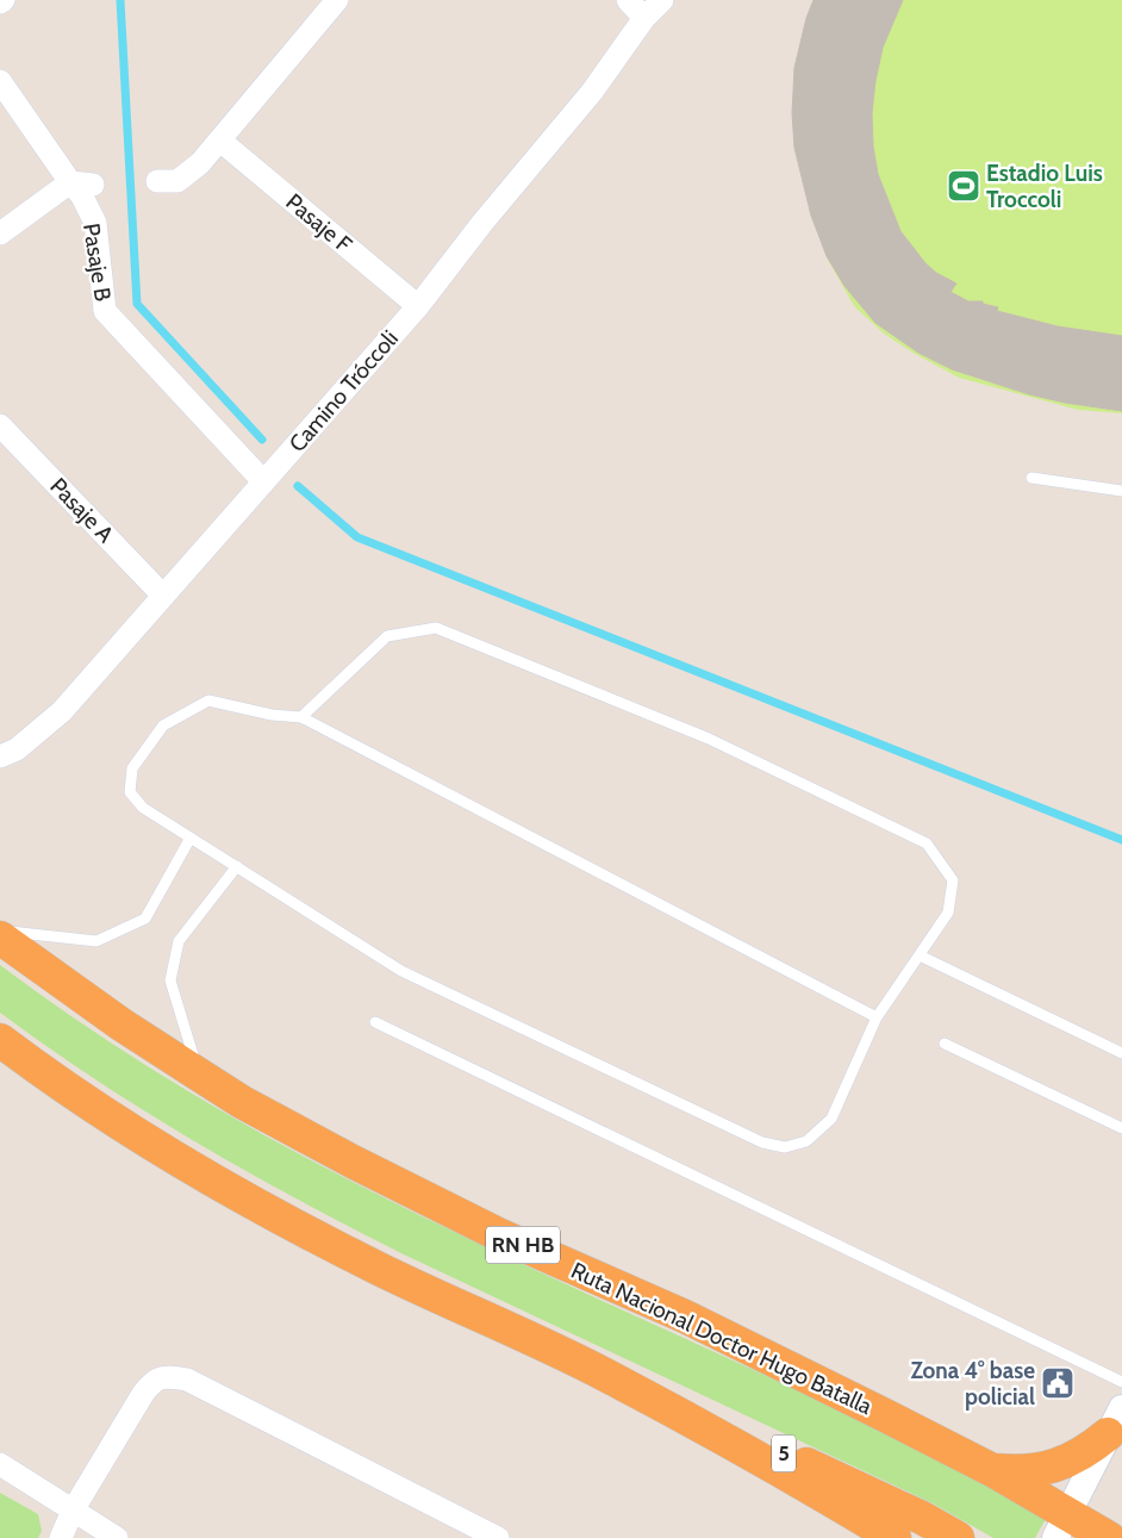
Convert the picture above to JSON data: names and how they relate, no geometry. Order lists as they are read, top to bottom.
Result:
{
  "streets": {
    "highway": ["RN HB", "Ruta Nacional Doctor Hugo Batalla", "5"],
    "street": [
      "Pasaje F",
      "Pasaje B",
      "Camino Tróccoli",
      "Pasaje A"
    ]
  },
  "crossings": [
    ["Pasaje F", "Camino Tróccoli"],
    ["Pasaje B", "Camino Tróccoli"],
    ["Camino Tróccoli", "Pasaje A"]
  ],
  "places": {
    "sports": ["Estadio Luis Troccoli"],
    "public building": ["Zona 4° base policial"]
  }
}
